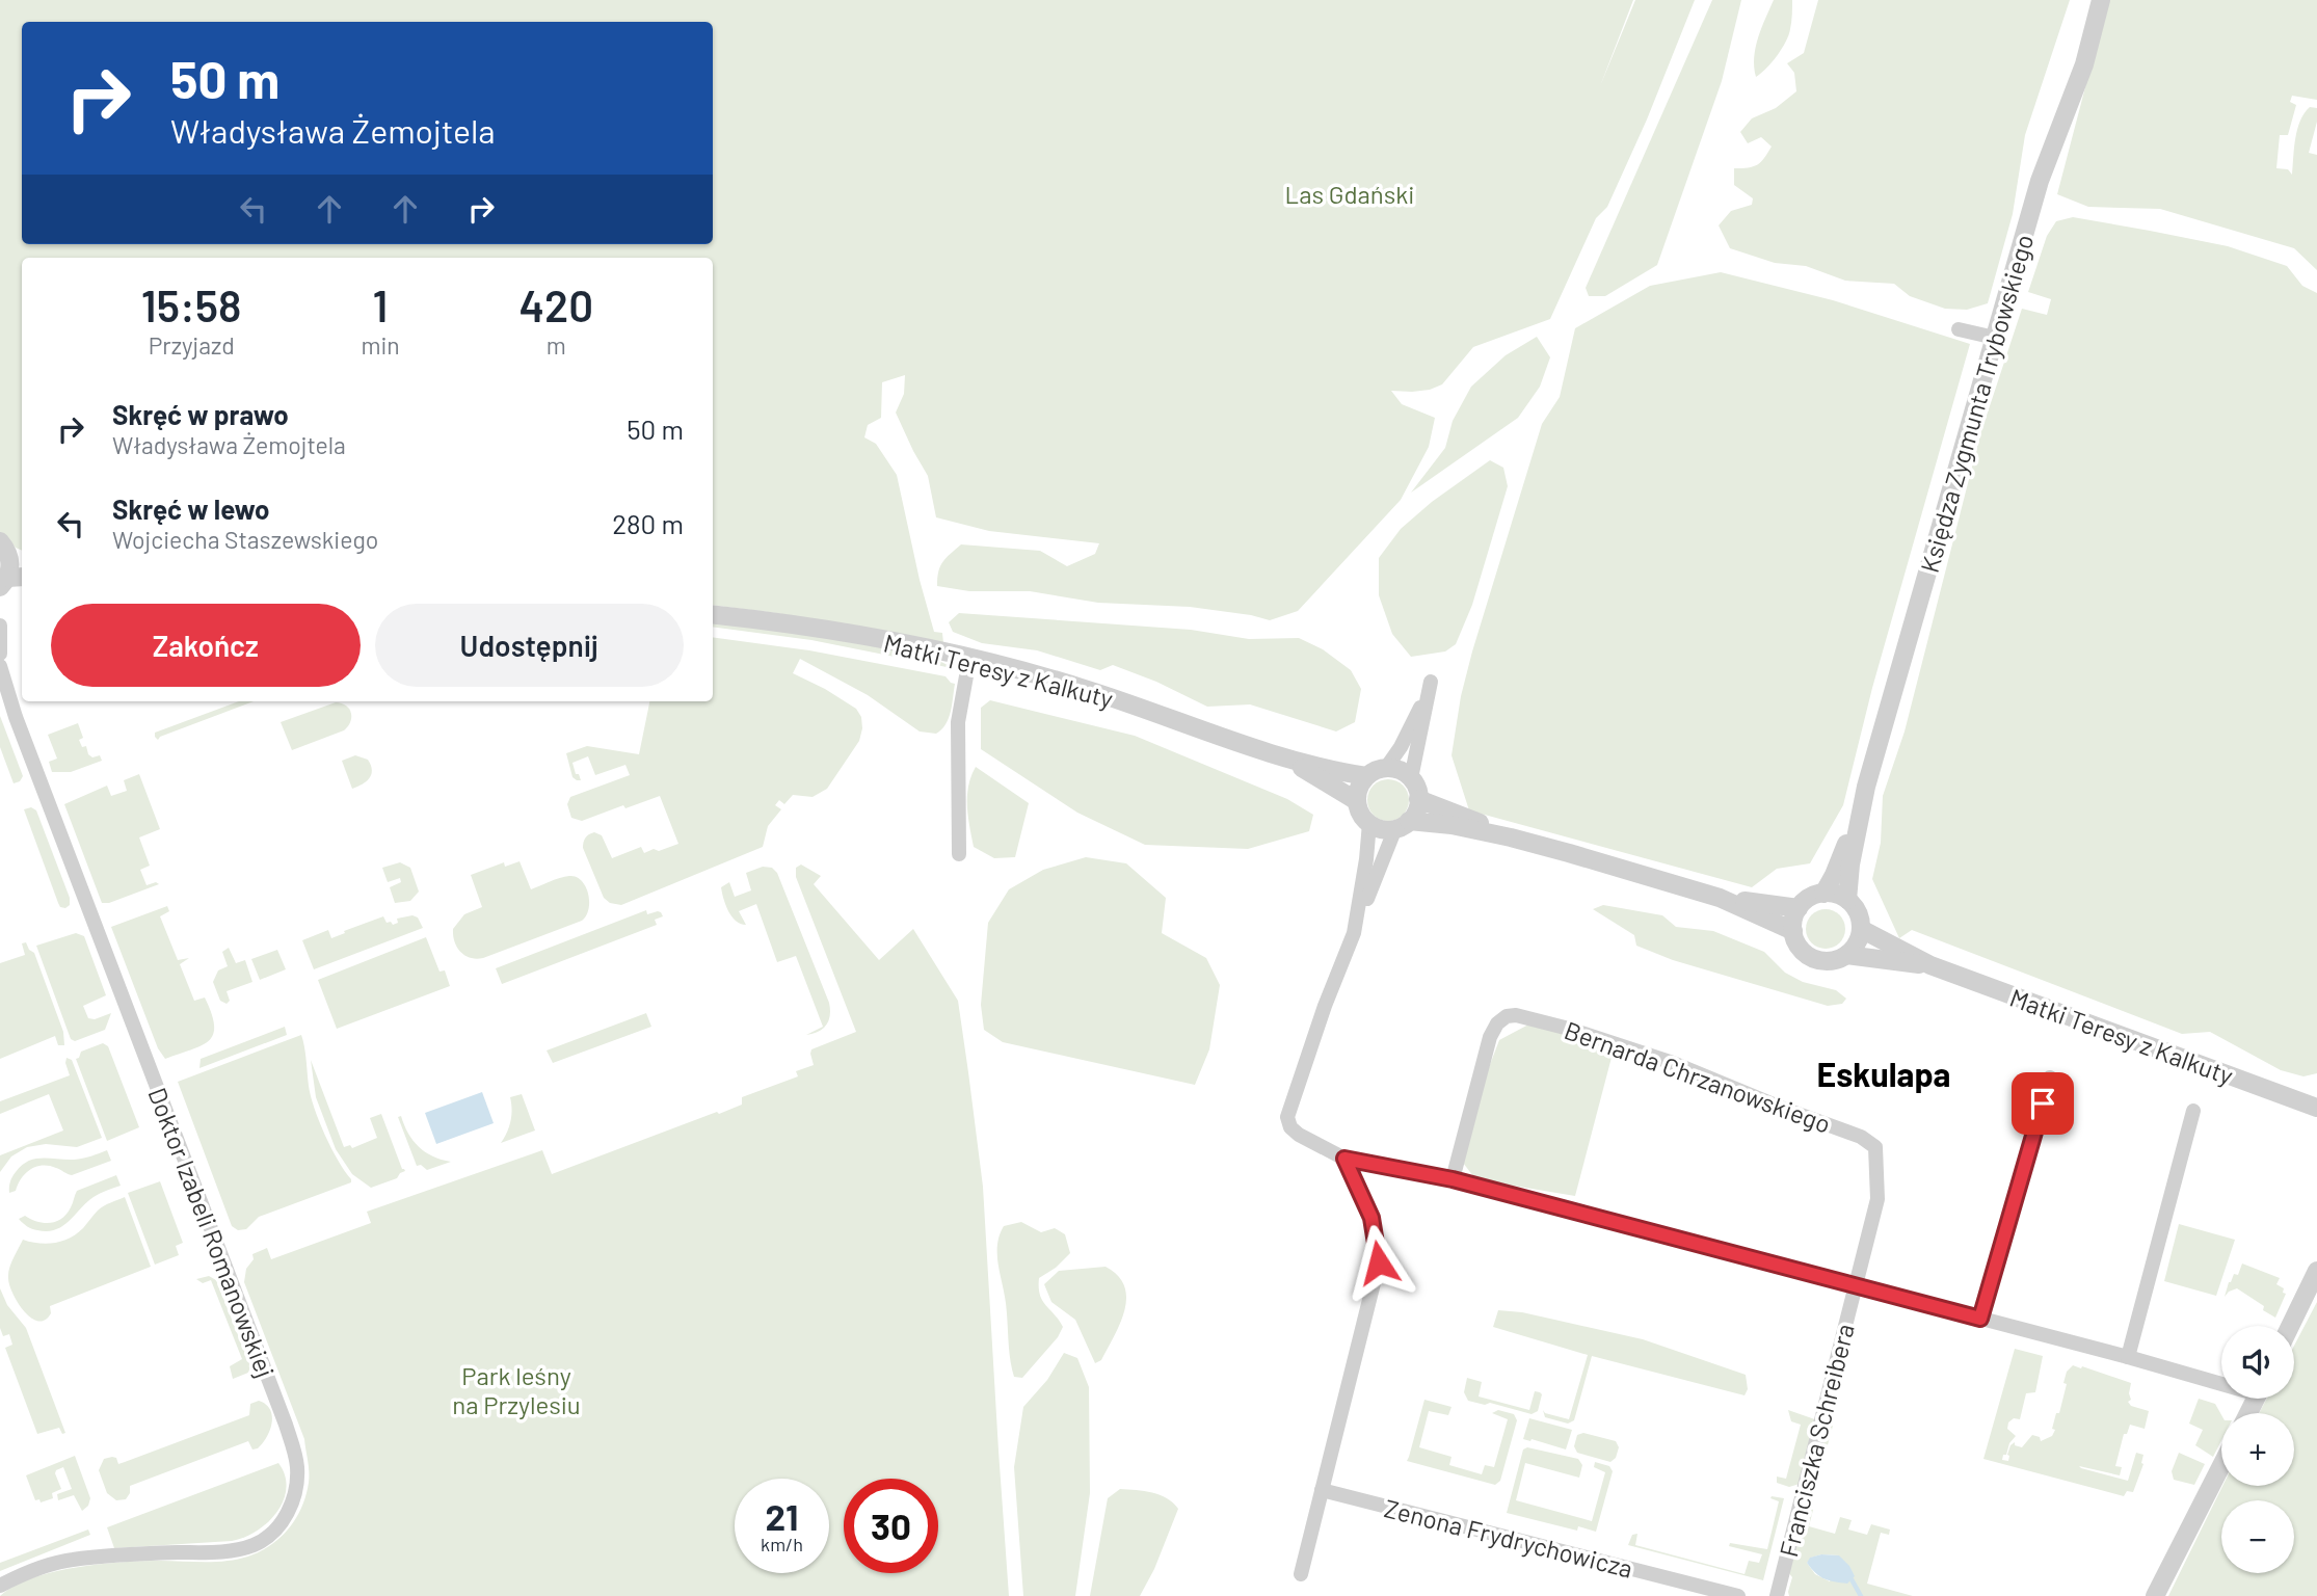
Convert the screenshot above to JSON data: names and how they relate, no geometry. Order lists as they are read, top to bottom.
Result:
{
  "streets": {
    "street": [
      "Księdza Zygmunta Trybowskiego",
      "Matki Teresy z Kalkuty",
      "Bernarda Chrzanowskiego",
      "Doktor Izabeli Romanowskiej",
      "Franciszka Schreibera",
      "Zenona Frydrychowicza"
    ]
  },
  "crossings": [
    ["Księdza Zygmunta Trybowskiego", "Matki Teresy z Kalkuty"],
    ["Bernarda Chrzanowskiego", "Franciszka Schreibera"]
  ],
  "districts": ["Eskulapa"],
  "parks": ["Las Gdański", "Park leśny na Przylesiu"],
  "page": {
    "turn": ["50 m", "Władysława Żemojtela"],
    "eta": [
      "15:58",
      "Przyjazd",
      "1",
      "min",
      "420",
      "m"
    ],
    "list": [
      {
        "name": "Skręć w prawo",
        "note": "Władysława Żemojtela",
        "value": "50 m"
      },
      {
        "name": "Skręć w lewo",
        "note": "Wojciecha Staszewskiego",
        "value": "280 m"
      }
    ],
    "buttons": ["Zakończ", "Udostępnij"],
    "map_buttons": ["+", "−"],
    "speed": "21 km/h",
    "limit": "30"
  }
}
